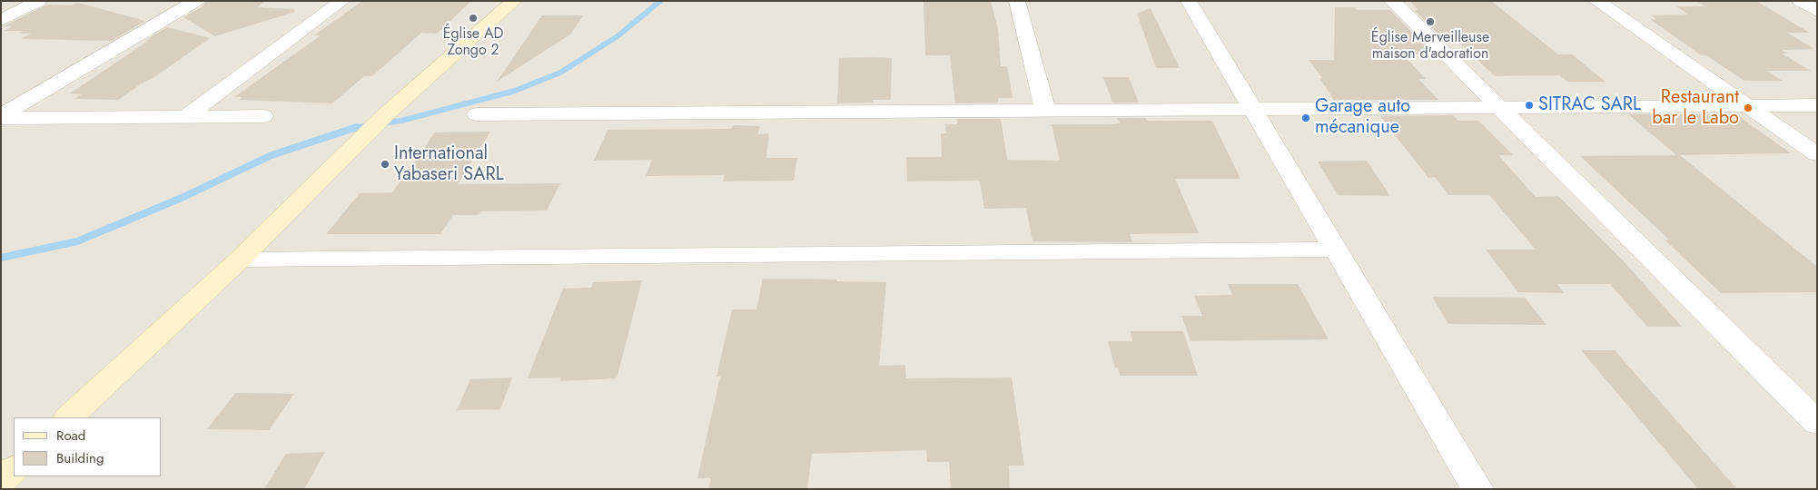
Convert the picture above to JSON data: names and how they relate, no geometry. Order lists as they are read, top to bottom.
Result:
{
  "places": [
    "Église AD Zongo 2",
    "Église Merveilleuse maison d'adoration",
    "SITRAC SARL",
    "Restaurant bar le Labo",
    "Garage auto mécanique",
    "International Yabaseri SARL"
  ],
  "legend": ["Road", "Building"]
}
